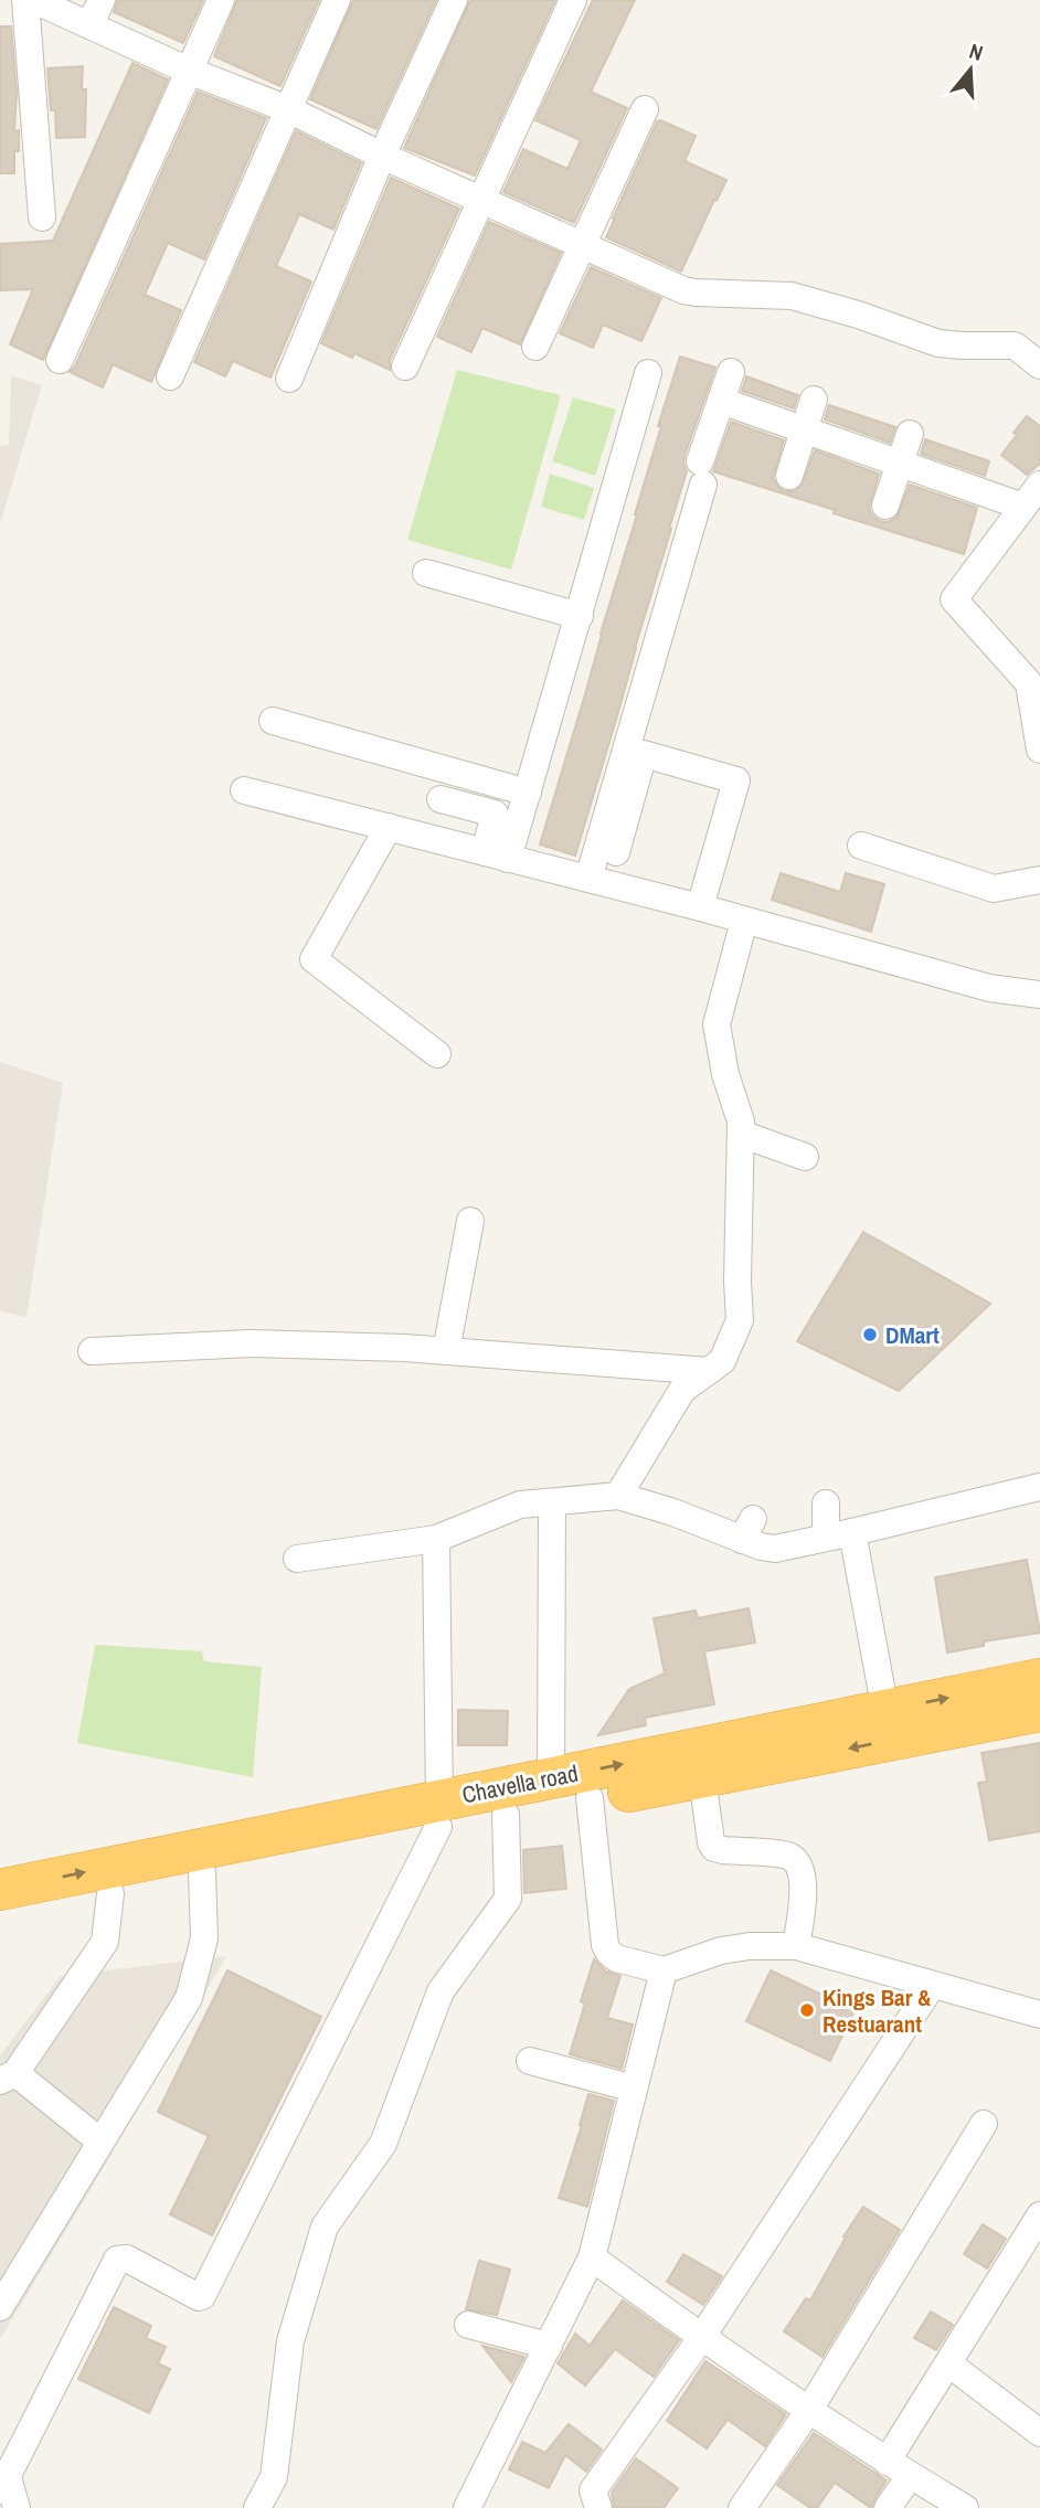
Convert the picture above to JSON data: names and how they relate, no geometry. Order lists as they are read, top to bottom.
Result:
{
  "streets": {
    "highway": ["Chavella road"]
  },
  "places": ["DMart", "Kings Bar & Restuarant"],
  "north": "top"
}
